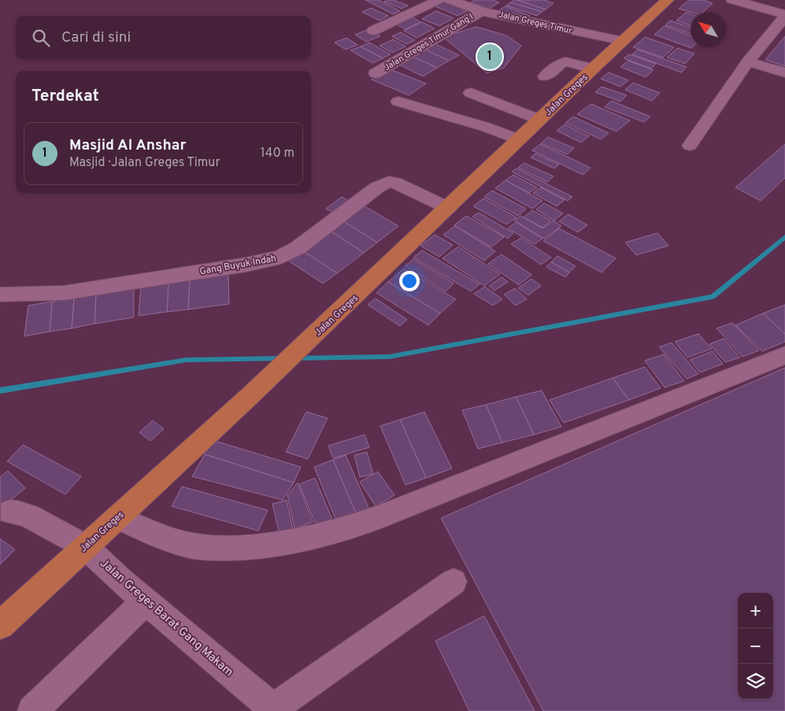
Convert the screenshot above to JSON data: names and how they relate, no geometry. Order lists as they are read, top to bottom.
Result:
{
  "streets": {
    "highway": ["Jalan Greges"],
    "street": [
      "Jalan Greges Timur",
      "Jalan Greges Timur Gang I",
      "Gang Buyuk Indah",
      "Jalan Greges Barat Gang Makam"
    ]
  },
  "crossings": [
    ["Jalan Greges Timur", "Jalan Greges Timur Gang I"],
    ["Jalan Greges Timur", "Jalan Greges"],
    ["Jalan Greges", "Gang Buyuk Indah"],
    ["Jalan Greges", "Jalan Greges Barat Gang Makam"]
  ],
  "north": "top left",
  "page": {
    "search": "Cari di sini",
    "pins": "1",
    "heading": "Terdekat",
    "list": [
      {
        "mark": "1",
        "name": "Masjid Al Anshar",
        "note": "Masjid · Jalan Greges Timur",
        "value": "140 m"
      }
    ],
    "map_buttons": ["+", "−"]
  }
}
